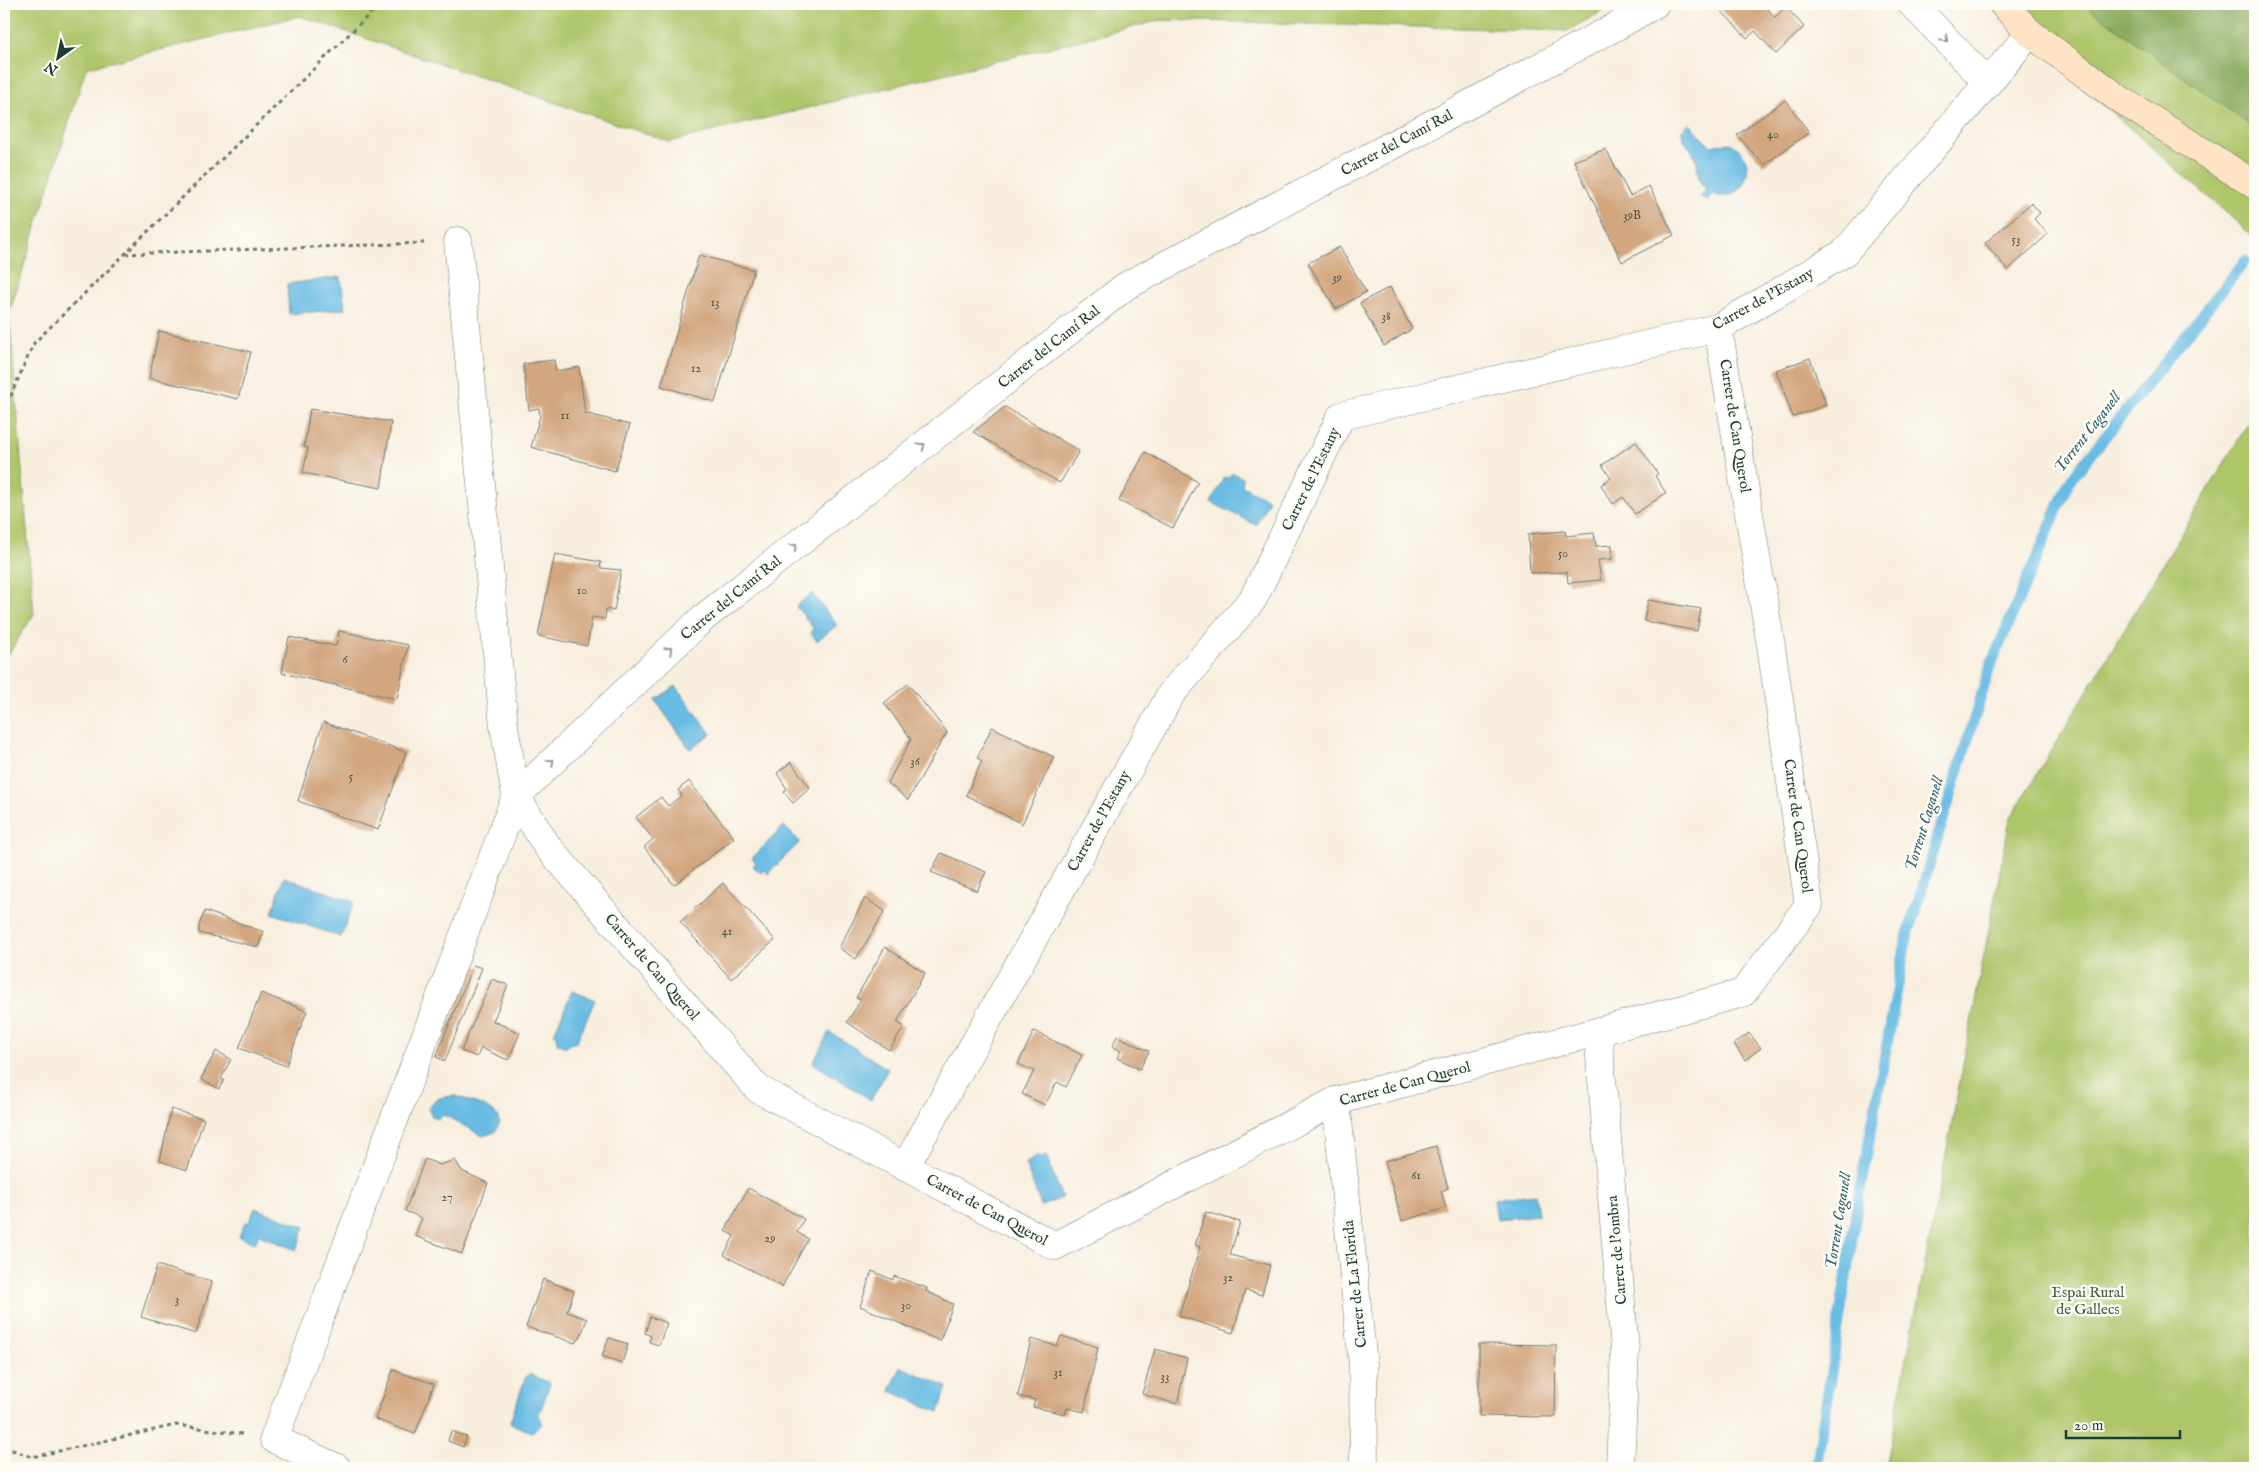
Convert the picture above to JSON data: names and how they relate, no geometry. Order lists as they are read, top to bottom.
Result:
{
  "streets": {
    "street": [
      "Carrer del Camí Ral",
      "Carrer de l'Estany",
      "Carrer de Can Querol",
      "Carrer de l'ombra",
      "Carrer de La Florida"
    ]
  },
  "crossings": [
    ["Carrer del Camí Ral", "Carrer de Can Querol"],
    ["Carrer de l'Estany", "Carrer de Can Querol"],
    ["Carrer de Can Querol", "Carrer de l'ombra"],
    ["Carrer de Can Querol", "Carrer de La Florida"]
  ],
  "one_way": ["Carrer del Camí Ral"],
  "water": ["Torrent Caganell"],
  "parks": ["Espai Rural de Gallecs"],
  "house_numbers": [
    "40",
    "39B",
    "53",
    "39",
    "13",
    "38",
    "12",
    "11",
    "50",
    "10",
    "6",
    "36",
    "5",
    "41",
    "61",
    "27",
    "29",
    "32",
    "3",
    "30",
    "31",
    "33"
  ],
  "scale_bar": "20 m",
  "north": "bottom left"
}
